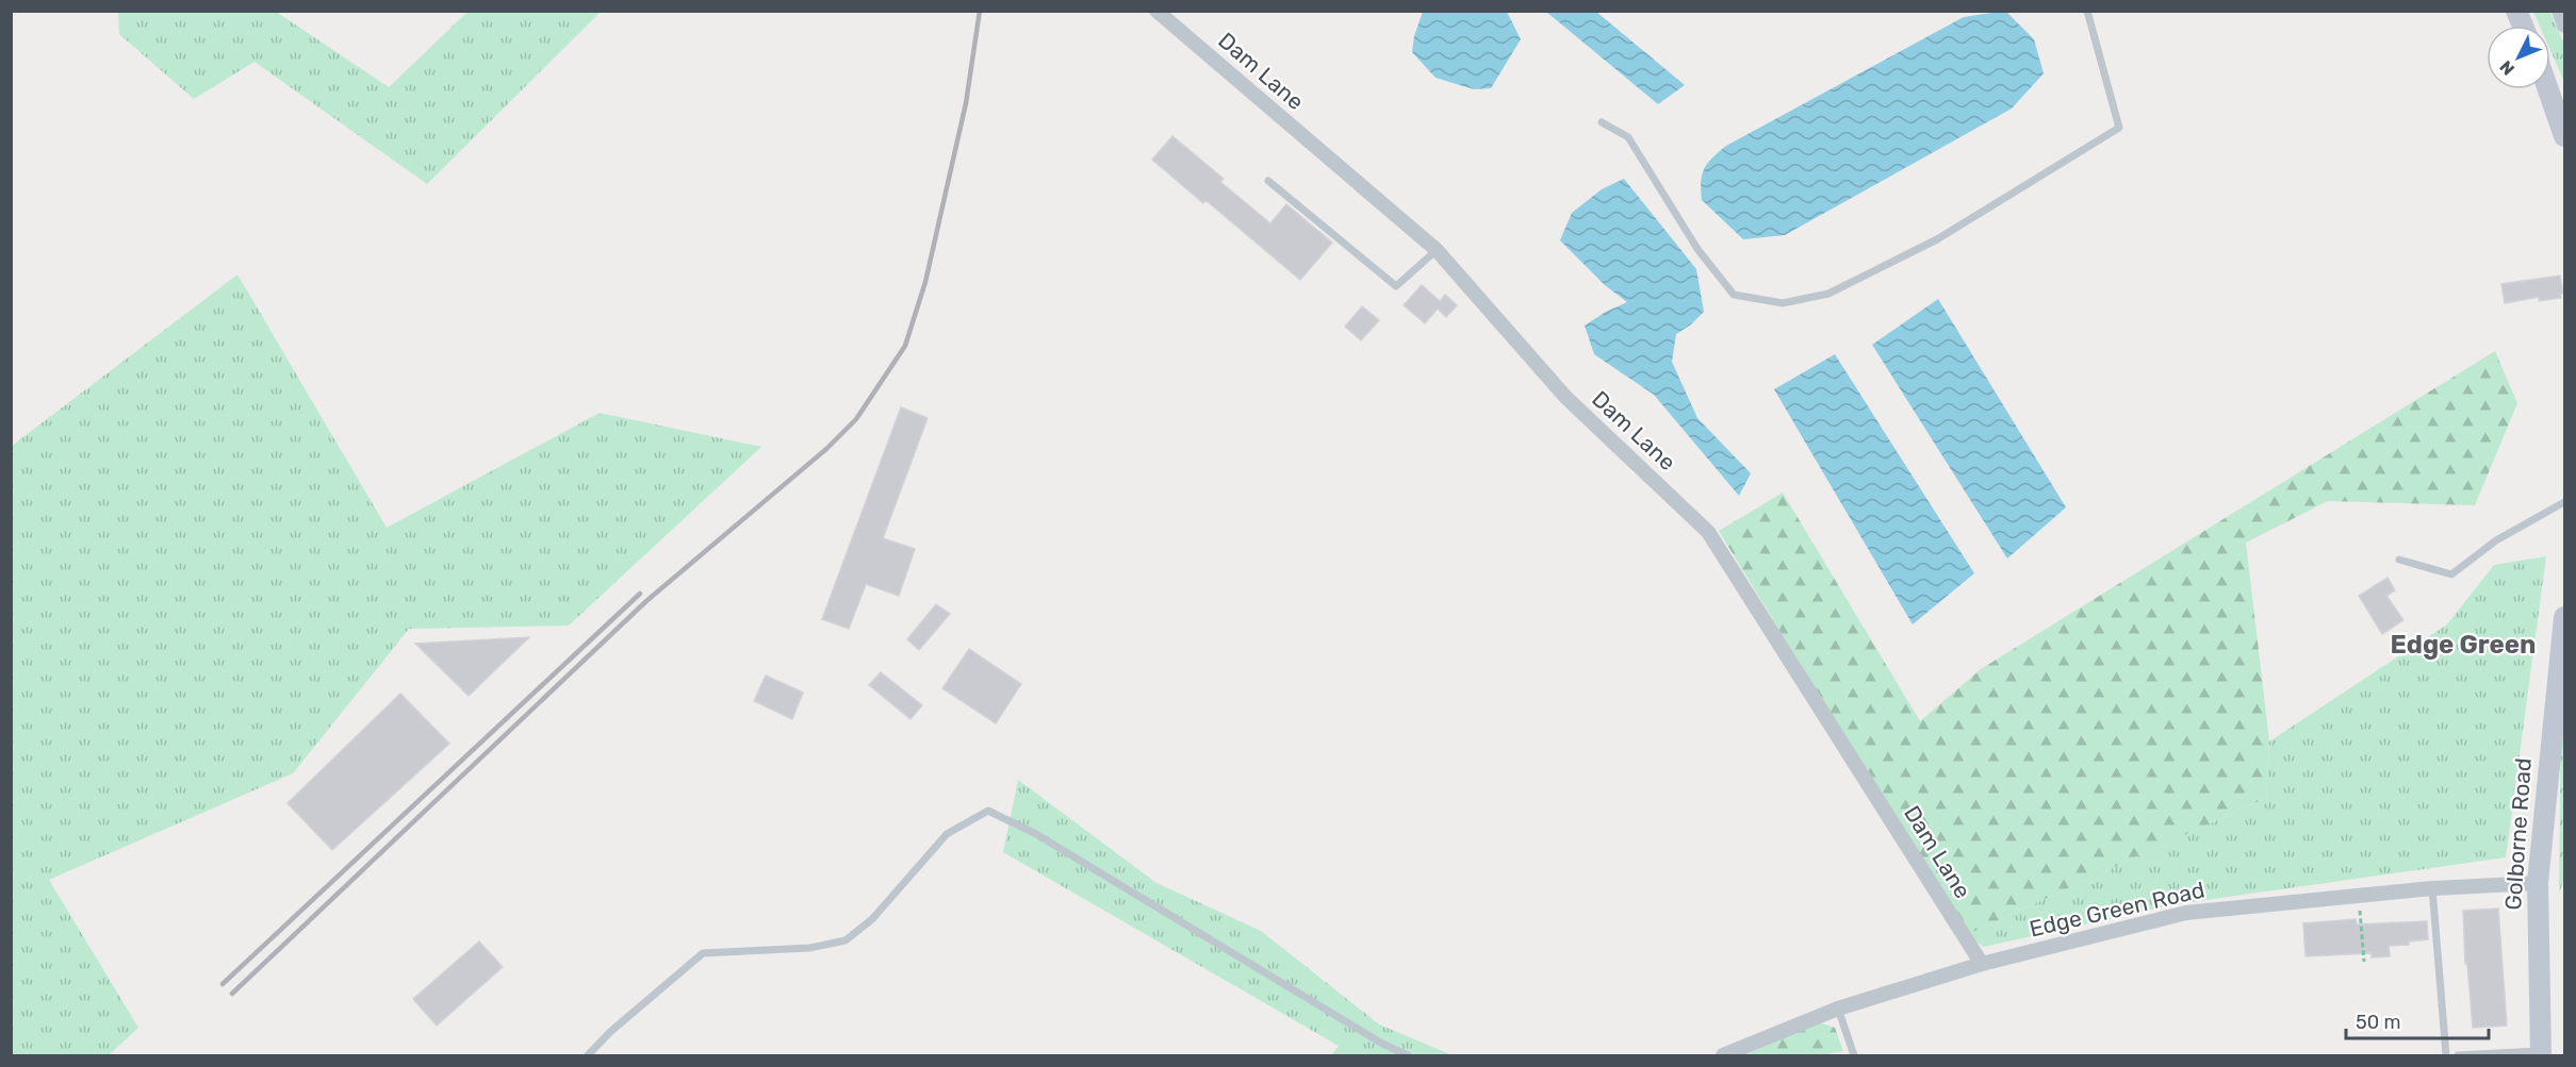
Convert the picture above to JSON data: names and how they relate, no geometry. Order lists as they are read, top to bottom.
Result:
{
  "streets": {
    "main road": ["Golborne Road"],
    "street": ["Dam Lane", "Edge Green Road"]
  },
  "crossings": [
    ["Dam Lane", "Edge Green Road"],
    ["Golborne Road", "Edge Green Road"]
  ],
  "districts": ["Edge Green"],
  "scale_bar": "50 m",
  "north": "bottom left"
}
